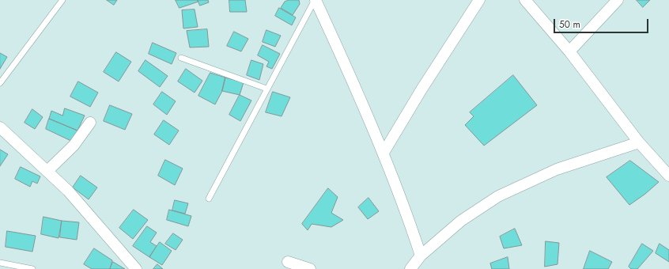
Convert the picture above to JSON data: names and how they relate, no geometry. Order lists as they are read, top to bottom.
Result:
{
  "scale_bar": "50 m"
}
